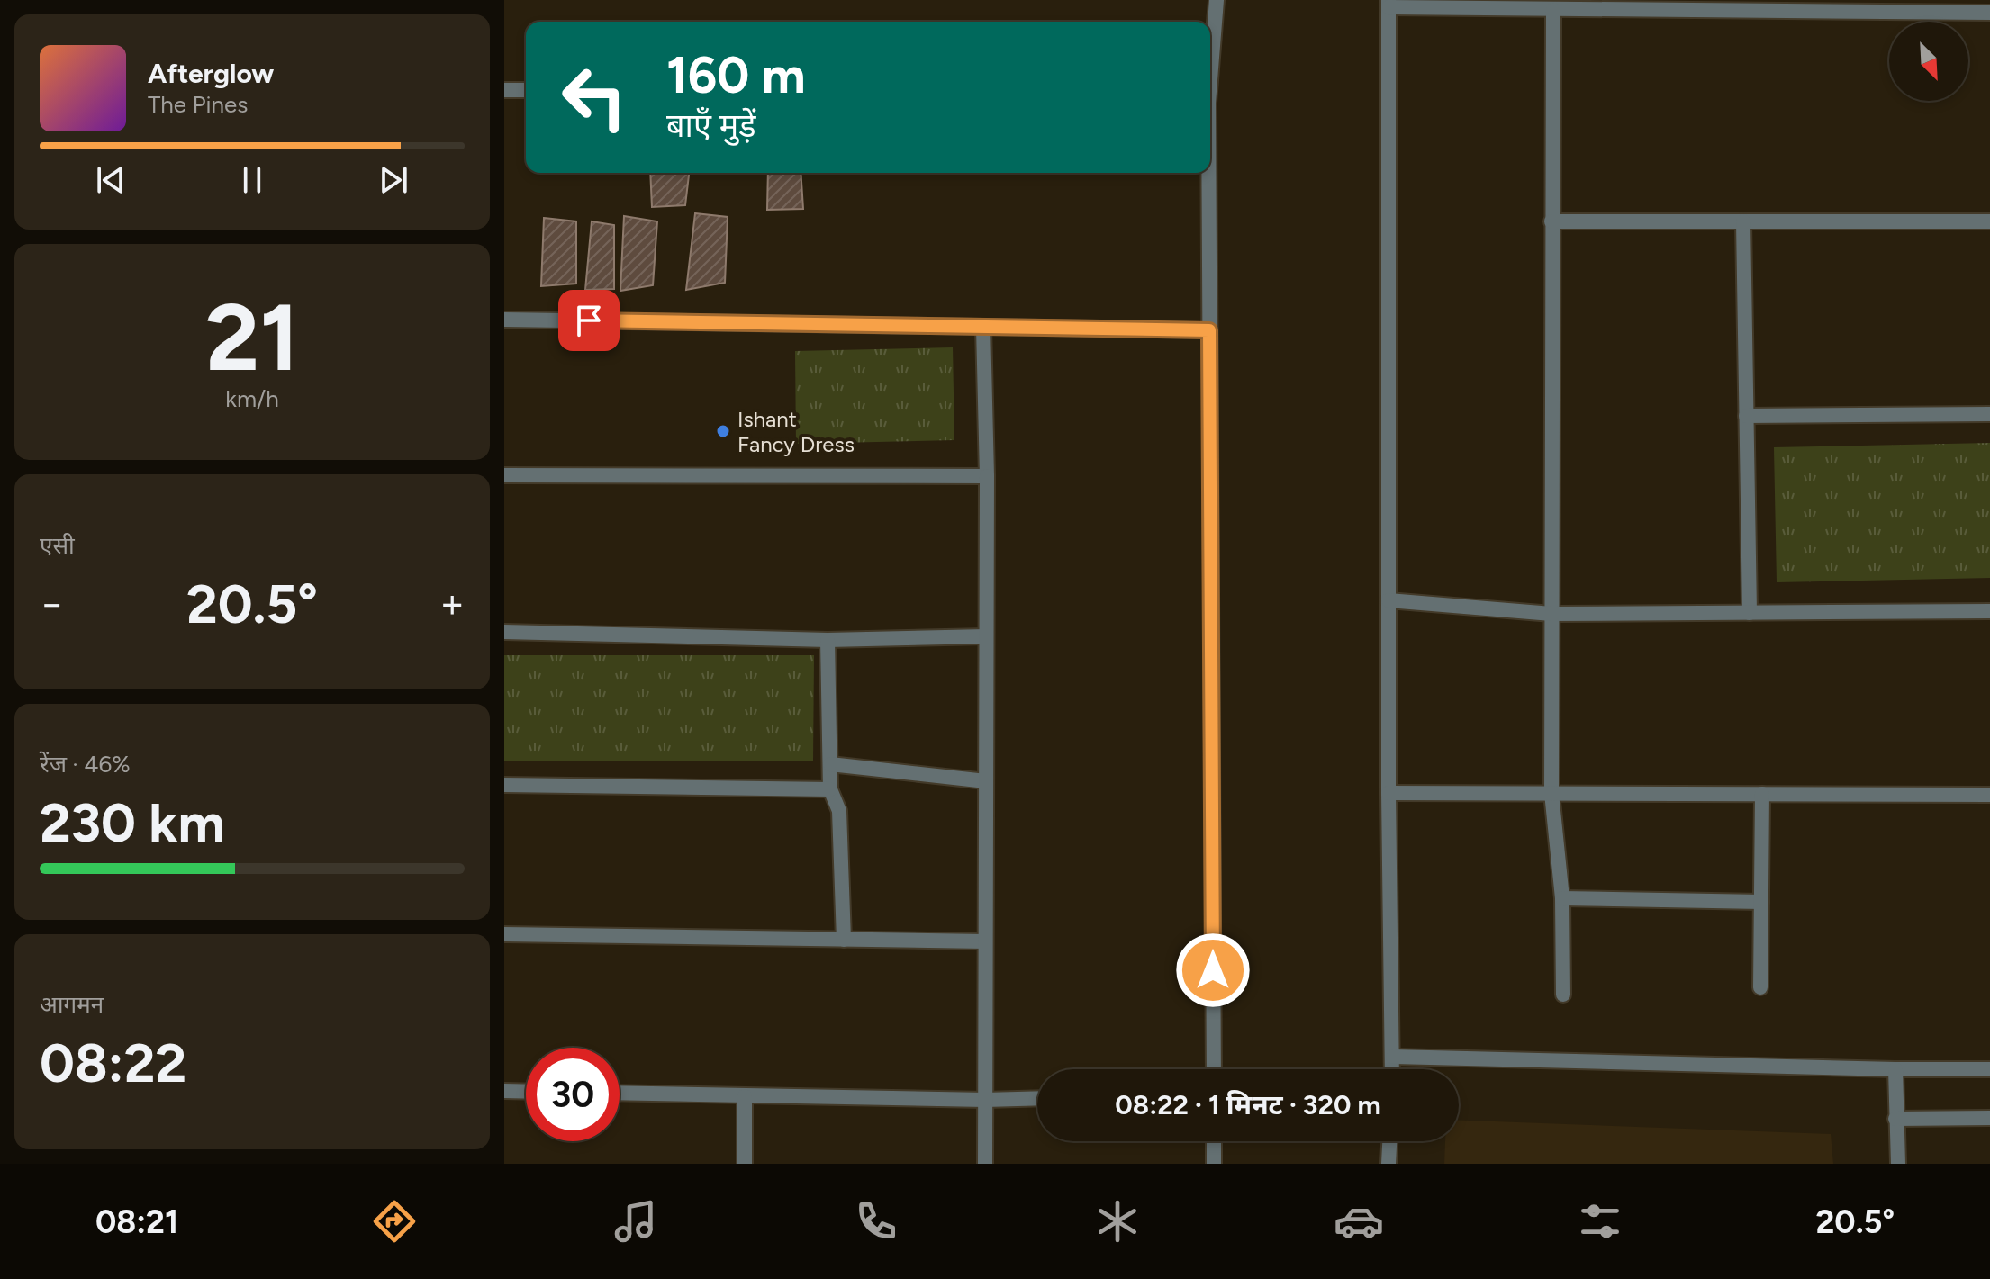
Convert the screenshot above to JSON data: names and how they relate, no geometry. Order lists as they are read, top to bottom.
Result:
{
  "places": ["Ishant Fancy Dress"],
  "north": "bottom right",
  "page": {
    "turn": ["160 m", "बाएँ मुड़ें"],
    "song": ["Afterglow", "The Pines"],
    "tile": [
      ["21", "km/h"],
      "एसी",
      ["रेंज · 46%", "230 km"],
      ["आगमन", "08:22"]
    ],
    "heat": ["−", "20.5°", "+"],
    "limit": "30",
    "trip": "08:22 · 1 मिनट · 320 m",
    "tabs": ["08:21", "20.5°"]
  }
}
